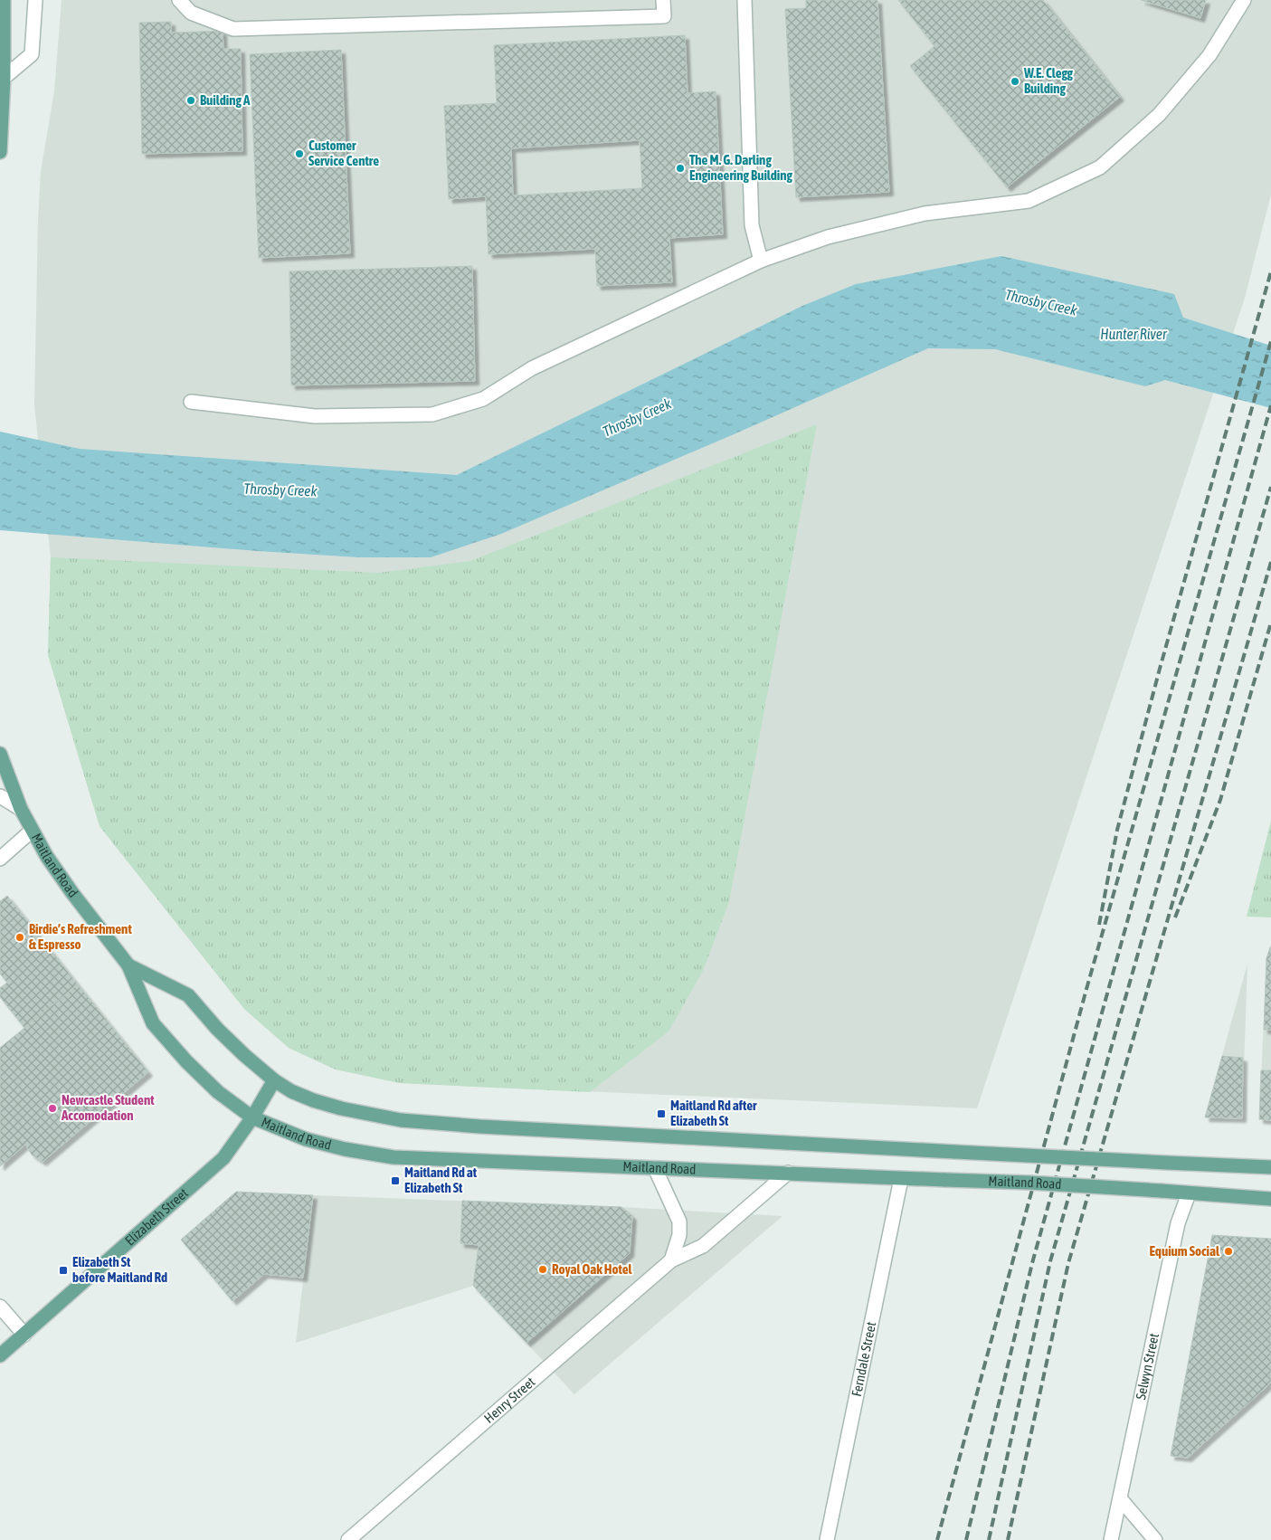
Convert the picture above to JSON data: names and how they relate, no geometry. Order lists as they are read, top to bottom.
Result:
{
  "streets": {
    "main road": ["Maitland Road", "Elizabeth Street"],
    "street": ["Ferndale Street", "Selwyn Street", "Henry Street"]
  },
  "crossings": [
    ["Maitland Road", "Elizabeth Street"],
    ["Maitland Road", "Ferndale Street"],
    ["Maitland Road", "Selwyn Street"],
    ["Maitland Road", "Henry Street"]
  ],
  "water": ["Throsby Creek", "Hunter River"],
  "places": {
    "other": [
      "W.E. Clegg Building",
      "Building A",
      "Customer Service Centre",
      "The M. G. Darling Engineering Building",
      "Birdie’s Refreshment & Espresso",
      "Newcastle Student Accomodation",
      "Equium Social",
      "Royal Oak Hotel"
    ],
    "transit": ["Maitland Rd after Elizabeth St", "Maitland Rd at Elizabeth St", "Elizabeth St before Maitland Rd"]
  }
}
